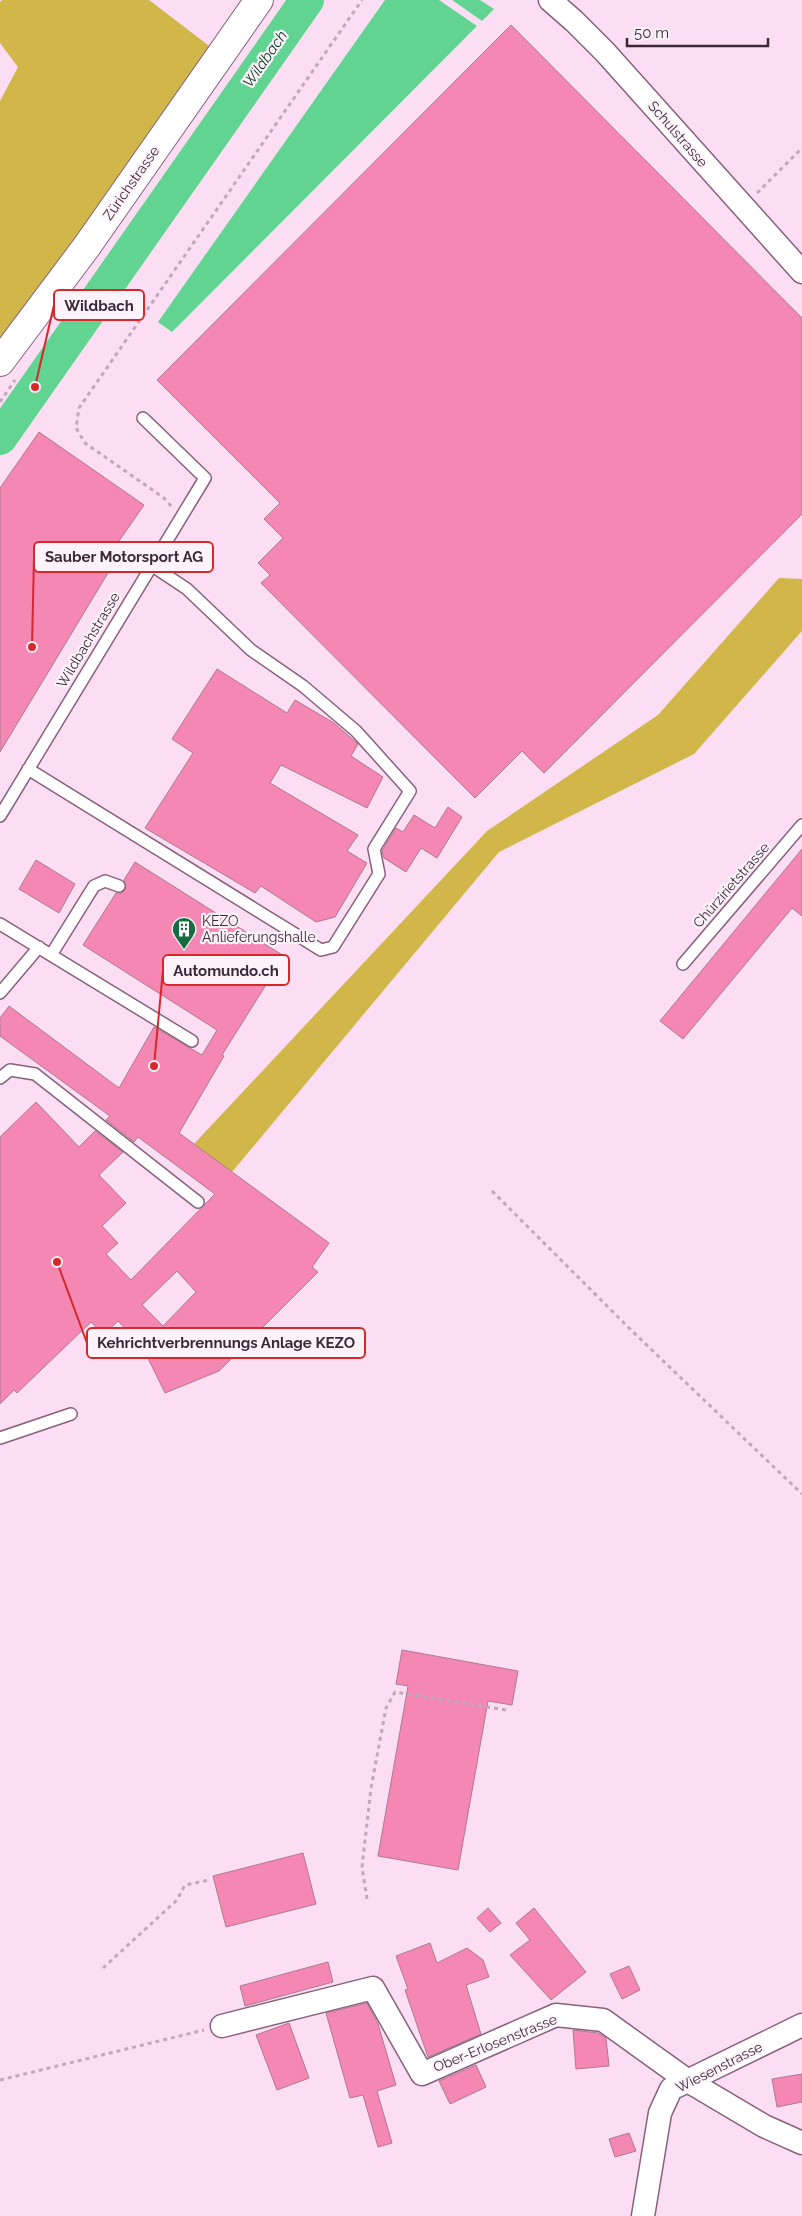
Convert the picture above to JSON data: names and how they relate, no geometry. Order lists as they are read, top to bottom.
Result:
{
  "streets": {
    "main road": ["Zürichstrasse"],
    "street": ["Schulstrasse", "Ober-Erlosenstrasse", "Wiesenstrasse"],
    "lane": ["Wildbachstrasse", "Chürzirietstrasse"]
  },
  "crossings": [
    ["Ober-Erlosenstrasse", "Wiesenstrasse"]
  ],
  "water": ["Wildbach"],
  "places": {
    "other": [
      "Wildbach",
      "Sauber Motorsport AG",
      "Automundo.ch",
      "Kehrichtverbrennungs Anlage KEZO"
    ],
    "building": ["KEZO Anlieferungshalle"]
  },
  "scale_bar": "50 m"
}
